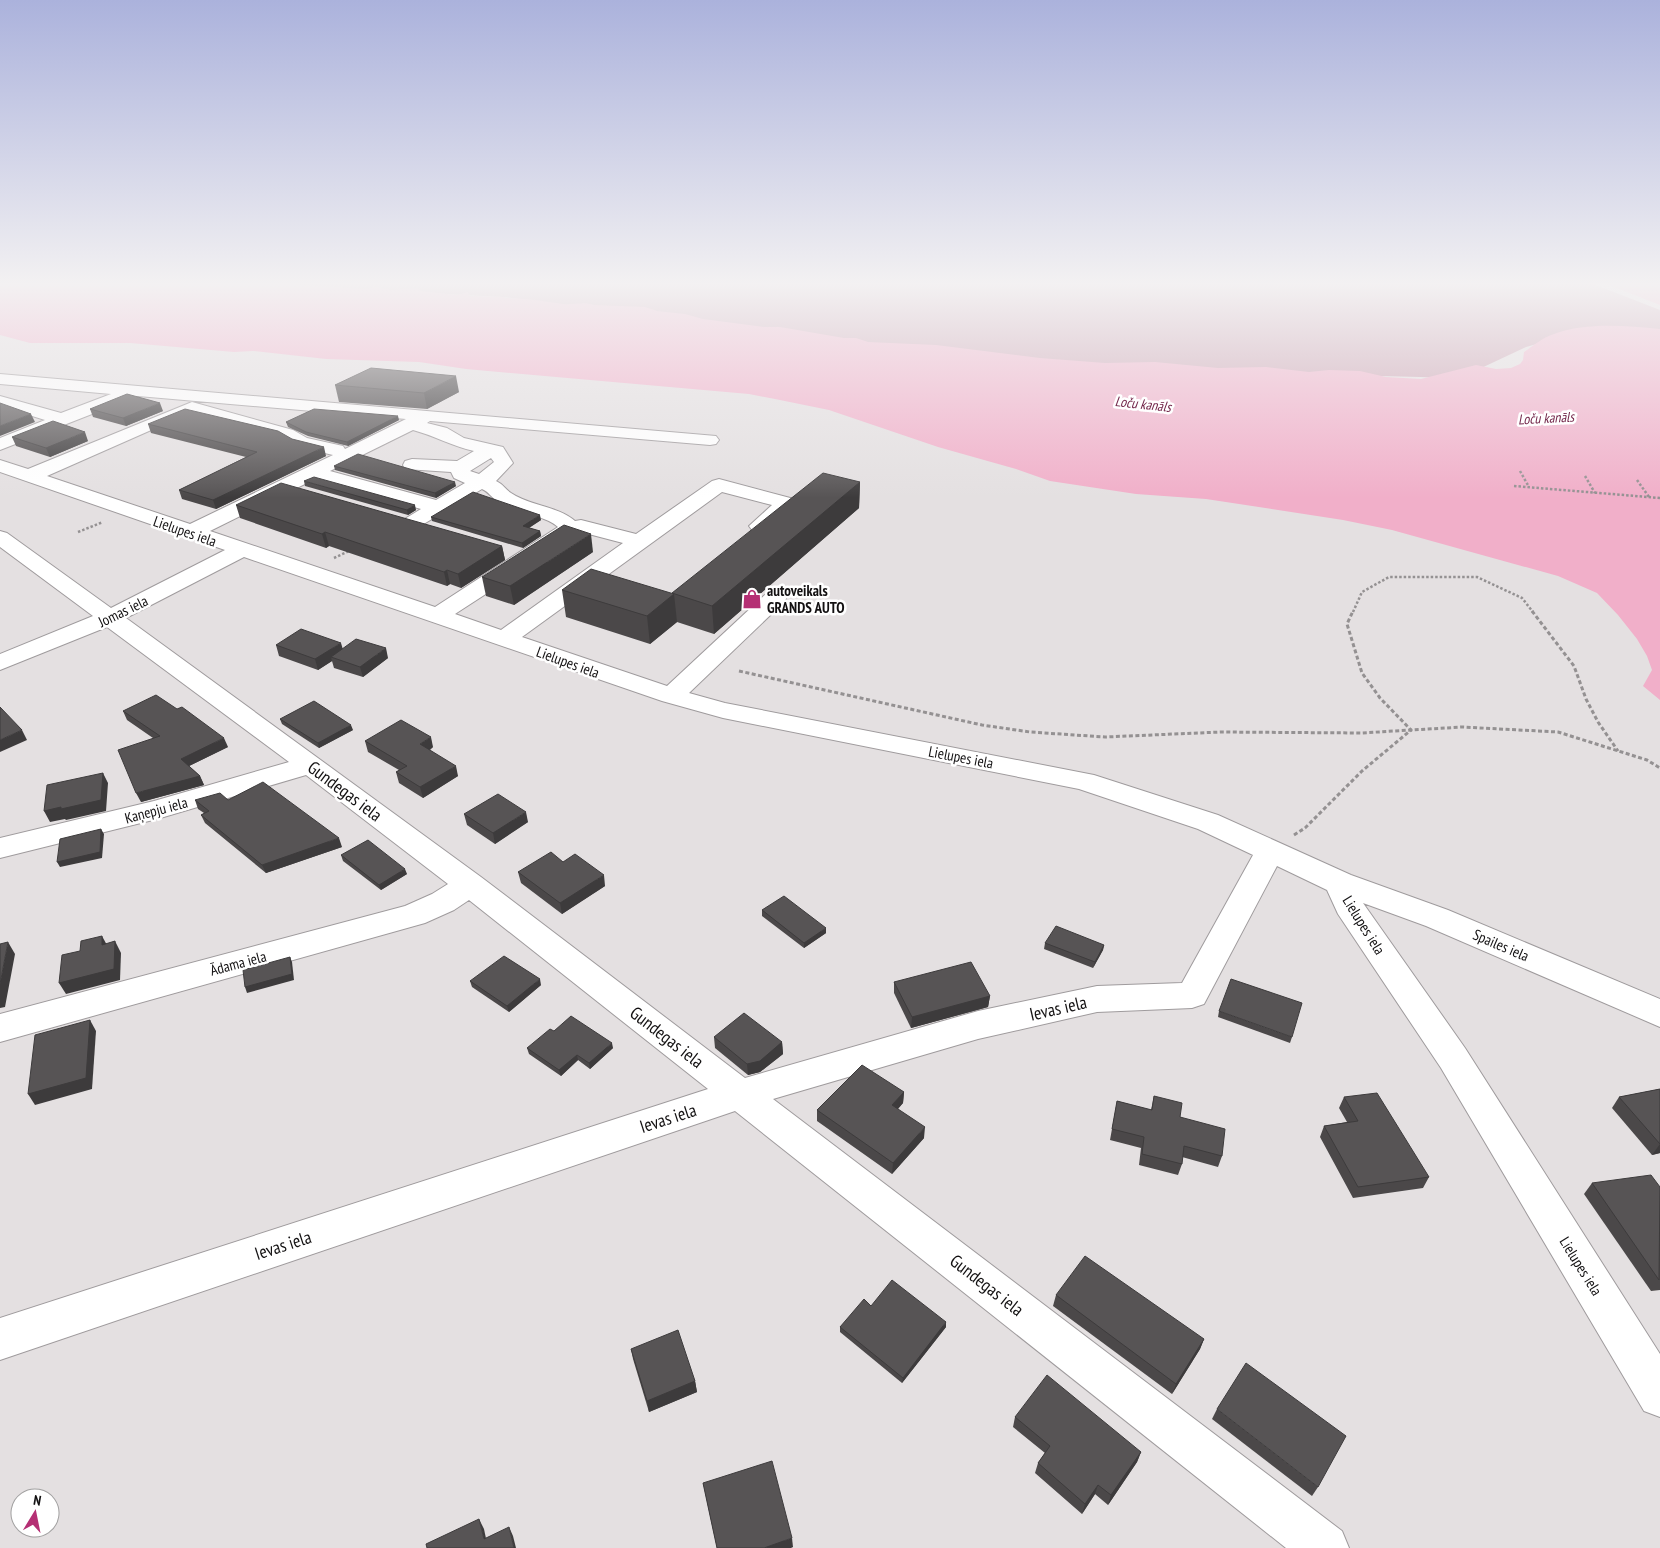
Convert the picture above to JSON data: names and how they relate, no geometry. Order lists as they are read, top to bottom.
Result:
{
  "streets": {
    "street": [
      "Lielupes iela",
      "Jomas iela",
      "Gundegas iela",
      "Kaņepju iela",
      "Spailes iela",
      "Ādama iela",
      "Ievas iela"
    ]
  },
  "crossings": [
    ["Lielupes iela", "Jomas iela"],
    ["Lielupes iela", "Spailes iela"],
    ["Lielupes iela", "Ievas iela"],
    ["Jomas iela", "Gundegas iela"],
    ["Gundegas iela", "Kaņepju iela"],
    ["Gundegas iela", "Ādama iela"],
    ["Gundegas iela", "Ievas iela"]
  ],
  "water": ["Loču kanāls"],
  "places": {
    "shop": ["autoveikals GRANDS AUTO"]
  },
  "north": "top"
}
